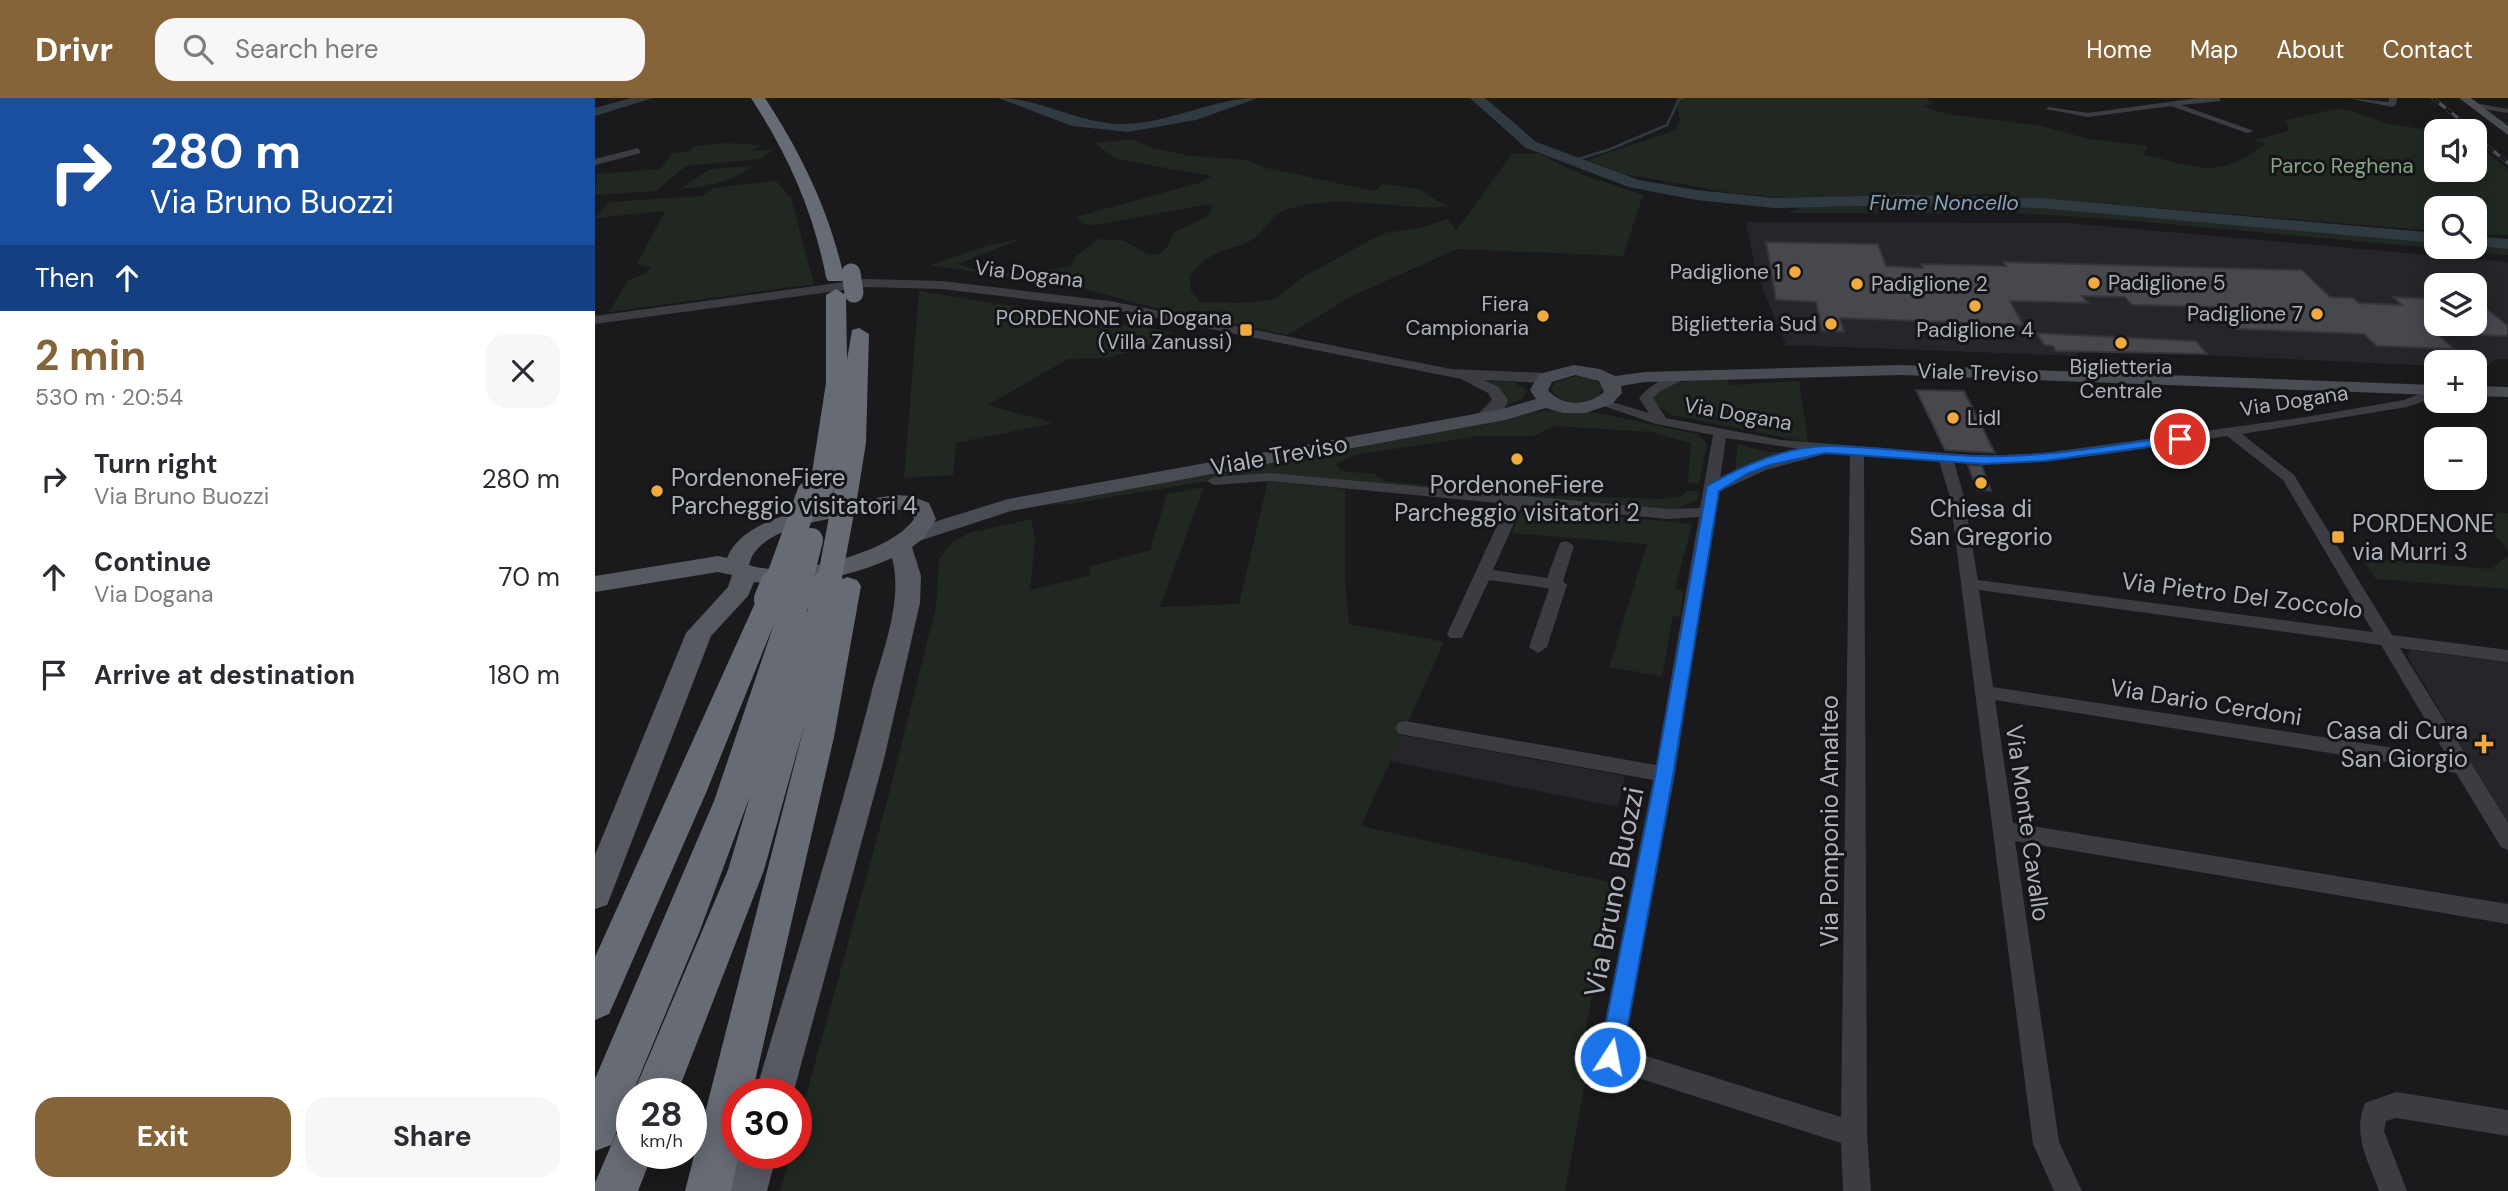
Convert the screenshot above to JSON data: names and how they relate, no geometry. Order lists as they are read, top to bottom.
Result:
{
  "streets": {
    "main road": ["Viale Treviso"],
    "street": [
      "Via Dogana",
      "Via Pietro Del Zoccolo",
      "Via Dario Cerdoni",
      "Via Pomponio Amalteo",
      "Via Monte Cavallo",
      "Via Bruno Buozzi"
    ]
  },
  "crossings": [
    ["Via Dogana", "Viale Treviso"],
    ["Via Dogana", "Via Pomponio Amalteo"],
    ["Via Dogana", "Via Monte Cavallo"],
    ["Via Dogana", "Via Bruno Buozzi"],
    ["Via Pietro Del Zoccolo", "Via Monte Cavallo"],
    ["Via Dario Cerdoni", "Via Monte Cavallo"],
    ["Via Pomponio Amalteo", "Via Bruno Buozzi"]
  ],
  "water": ["Fiume Noncello"],
  "parks": ["Parco Reghena"],
  "places": {
    "other": [
      "Padiglione 1",
      "Padiglione 5",
      "Padiglione 2",
      "Padiglione 4",
      "Padiglione 7",
      "Fiera Campionaria",
      "Biglietteria Sud",
      "Biglietteria Centrale",
      "Lidl",
      "PordenoneFiere Parcheggio visitatori 2",
      "Chiesa di San Gregorio",
      "PordenoneFiere Parcheggio visitatori 4"
    ],
    "transit": ["PORDENONE via Dogana (Villa Zanussi)", "PORDENONE via Murri 3"],
    "health": ["Casa di Cura San Giorgio"]
  },
  "page": {
    "header": "Drivr",
    "search": "Search here",
    "nav": [
      "Home",
      "Map",
      "About",
      "Contact"
    ],
    "turn": ["280 m", "Via Bruno Buozzi"],
    "map_buttons": ["+", "−"],
    "then": "Then",
    "heading": ["2 min", "530 m · 20:54"],
    "list": [
      {
        "name": "Turn right",
        "note": "Via Bruno Buozzi",
        "value": "280 m"
      },
      {
        "name": "Continue",
        "note": "Via Dogana",
        "value": "70 m"
      },
      {
        "name": "Arrive at destination",
        "value": "180 m"
      }
    ],
    "speed": "28 km/h",
    "limit": "30",
    "buttons": ["Exit", "Share"]
  }
}
